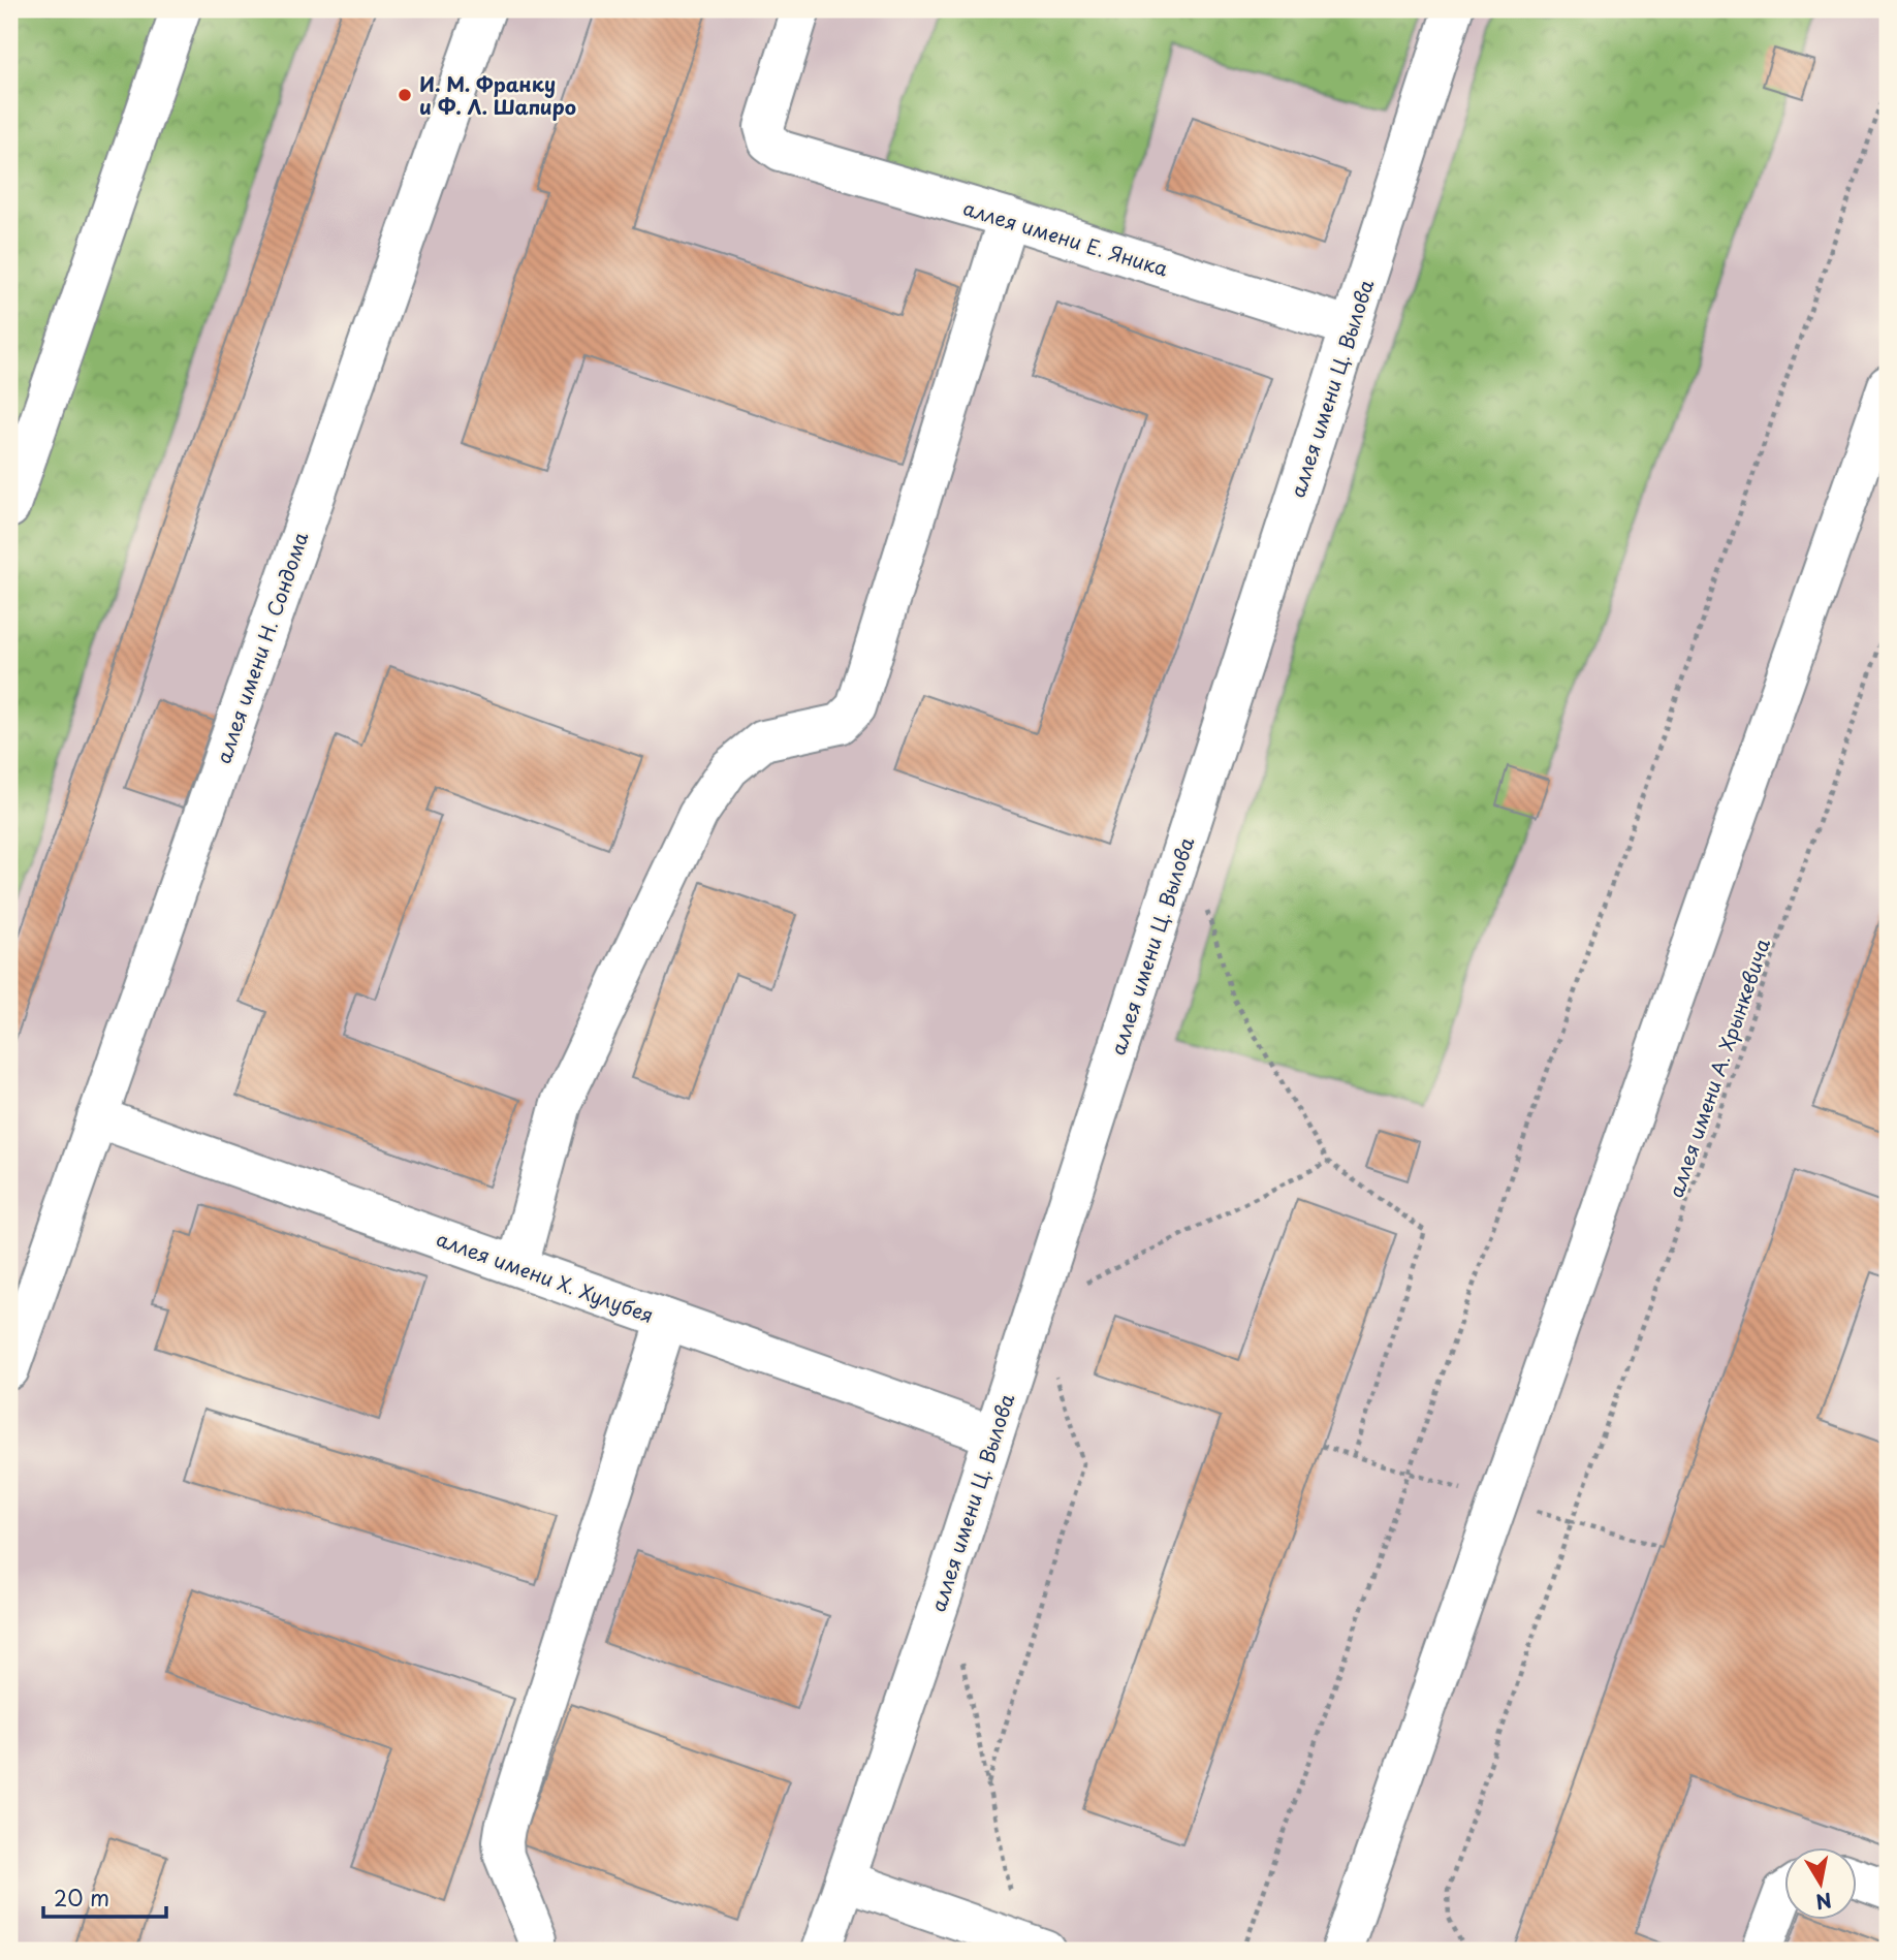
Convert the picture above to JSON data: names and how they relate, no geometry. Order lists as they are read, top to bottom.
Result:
{
  "streets": {
    "street": [
      "аллея имени Е. Яника",
      "аллея имени Ц. Вылова",
      "аллея имени Н. Сондома",
      "аллея имени Х. Хулубея"
    ],
    "path": ["аллея имени А. Хрынкевича"]
  },
  "crossings": [
    ["аллея имени Е. Яника", "аллея имени Ц. Вылова"],
    ["аллея имени Ц. Вылова", "аллея имени Х. Хулубея"],
    ["аллея имени Н. Сондома", "аллея имени Х. Хулубея"]
  ],
  "places": ["И. М. Франку и Ф. Л. Шапиро"],
  "scale_bar": "20 m",
  "north": "bottom"
}
